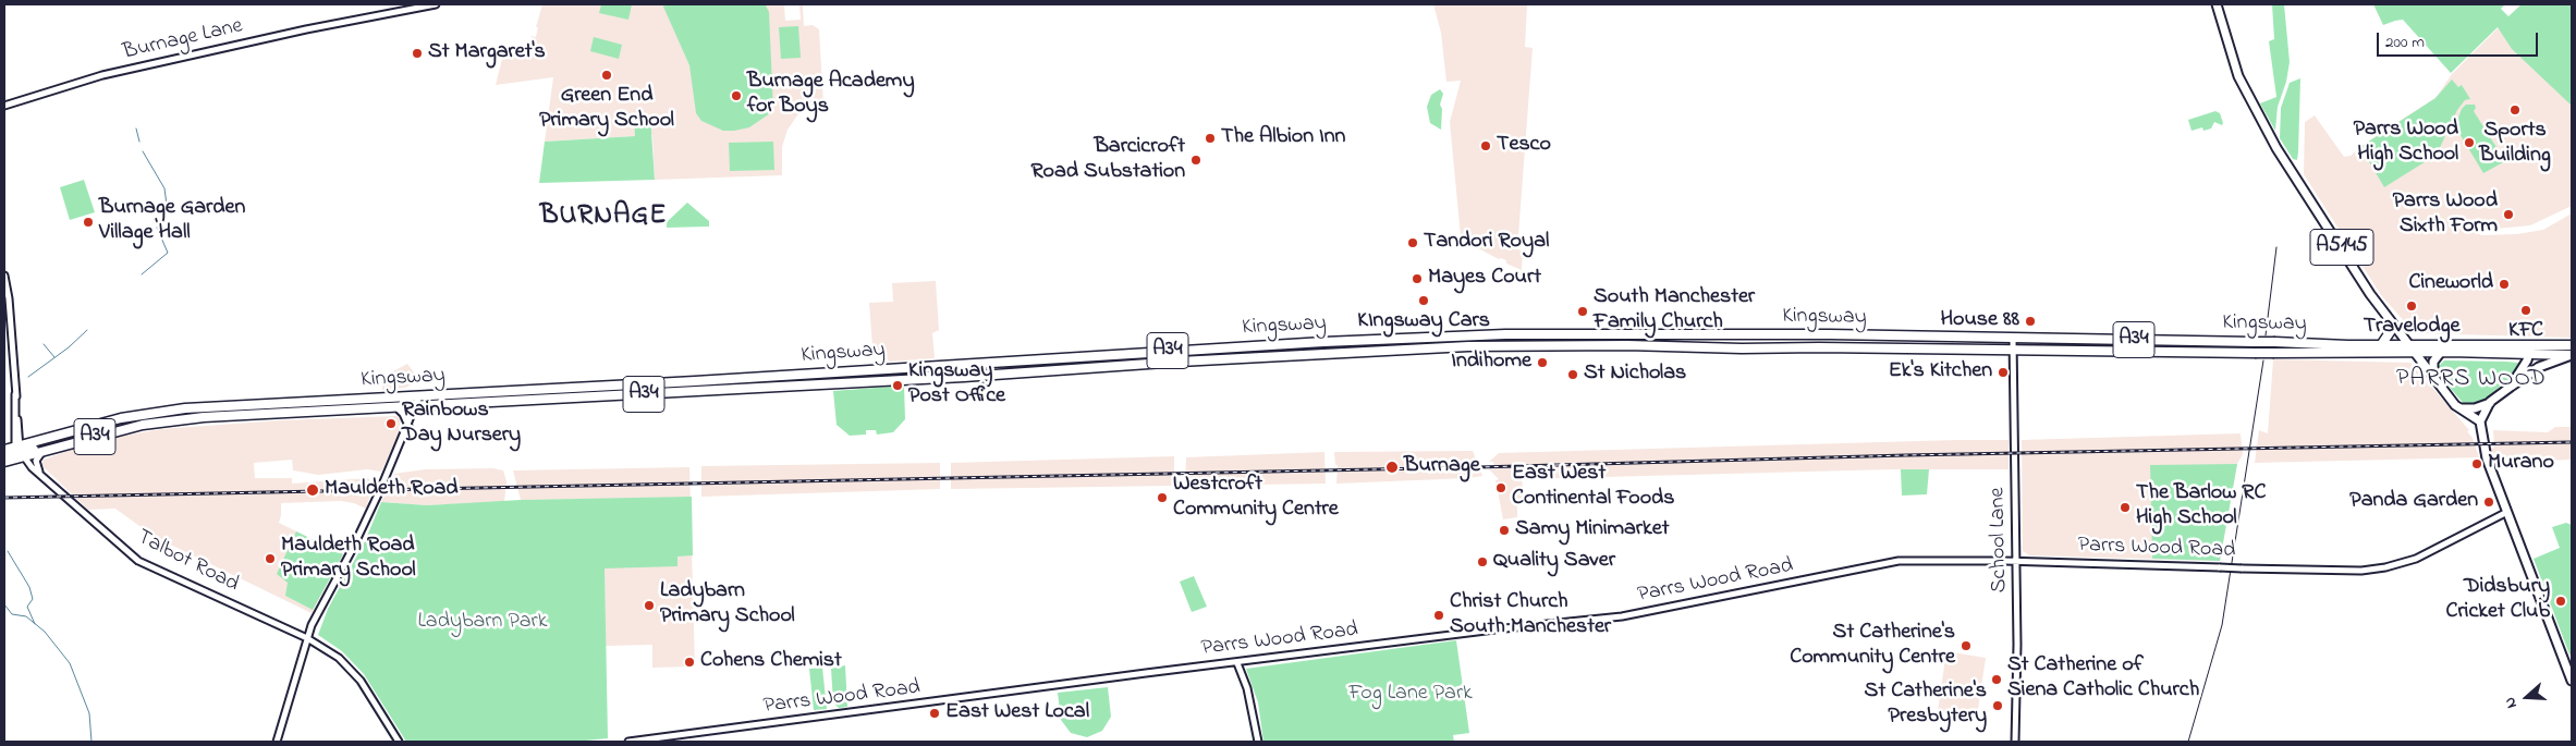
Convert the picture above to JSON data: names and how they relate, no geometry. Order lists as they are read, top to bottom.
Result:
{
  "streets": {
    "highway": ["Kingsway", "A34"],
    "main road": ["A5145"],
    "street": [
      "Burnage Lane",
      "School Lane",
      "Parrs Wood Road",
      "Talbot Road"
    ]
  },
  "crossings": [
    ["A5145", "Kingsway"],
    ["Kingsway", "School Lane"],
    ["Kingsway", "Talbot Road"],
    ["School Lane", "Parrs Wood Road"]
  ],
  "districts": ["BURNAGE", "PARRS WOOD"],
  "parks": ["Ladybarn Park", "Fog Lane Park"],
  "places": [
    "St Margaret's",
    "Green End Primary School",
    "Burnage Academy for Boys",
    "Sports Building",
    "The Albion Inn",
    "Parrs Wood High School",
    "Tesco",
    "Barcicroft Road Substation",
    "Parrs Wood Sixth Form",
    "Burnage Garden Village Hall",
    "Tandori Royal",
    "Mayes Court",
    "Cineworld",
    "KIngsway Cars",
    "Travelodge",
    "KFC",
    "South Manchester Family Church",
    "House 88",
    "Indihome",
    "Ek's Kitchen",
    "St Nicholas",
    "Kingsway Post Office",
    "Rainbows Day Nursery",
    "Murano",
    "Burnage",
    "East West Continental Foods",
    "Mauldeth Road",
    "Westcroft Community Centre",
    "Panda Garden",
    "The Barlow RC High School",
    "Samy Minimarket",
    "Mauldeth Road Primary School",
    "Quality Saver",
    "Didsbury Cricket Club",
    "Ladybarn Primary School",
    "Christ Church South Manchester",
    "St Catherine's Community Centre",
    "Cohens Chemist",
    "St Catherine of Siena Catholic Church",
    "St Catherine's Presbytery",
    "East West Local"
  ],
  "scale_bar": "200 m",
  "north": "left"
}
